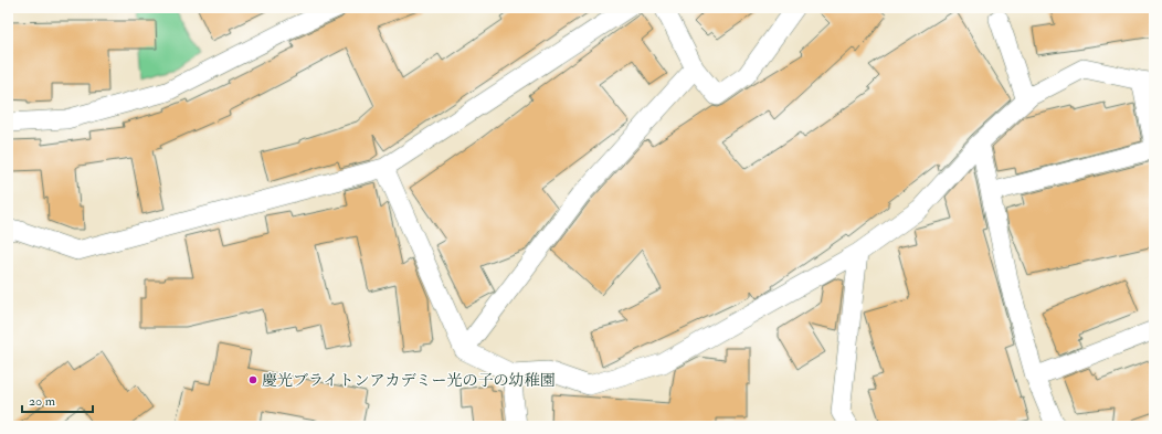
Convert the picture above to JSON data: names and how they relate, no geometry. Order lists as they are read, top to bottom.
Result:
{
  "places": ["慶光ブライトンアカデミー光の子の幼稚園"],
  "scale_bar": "20 m"
}
